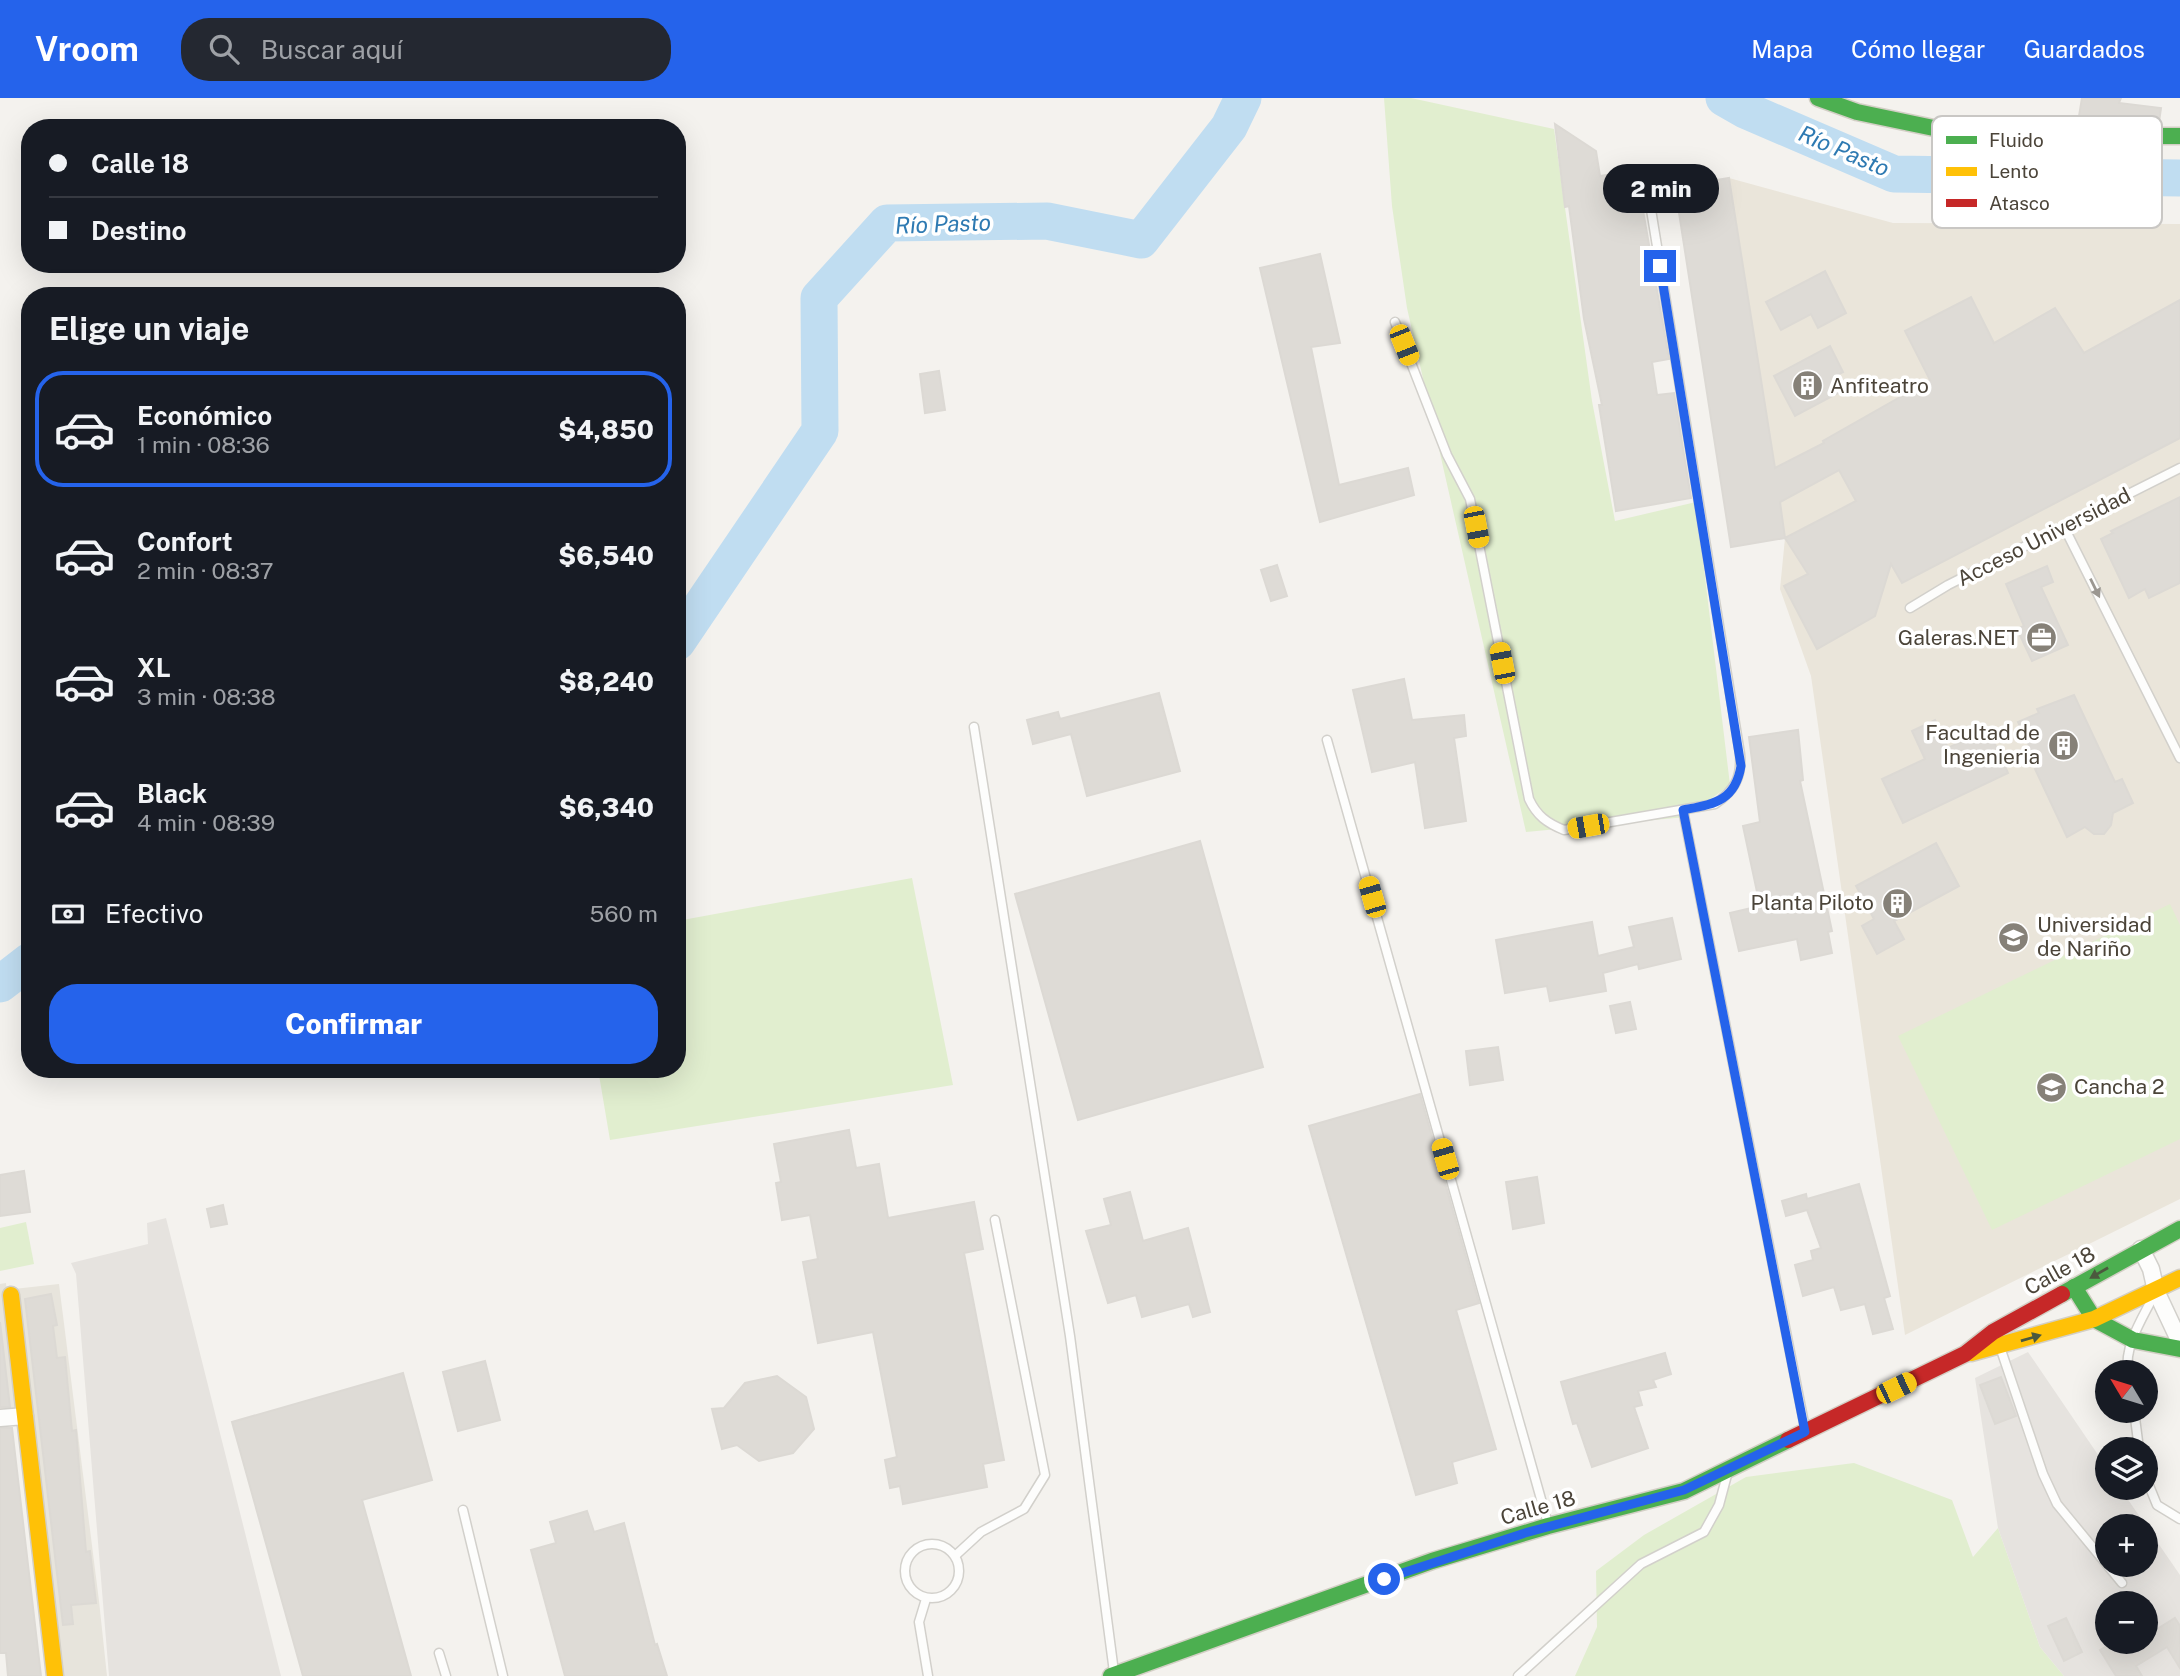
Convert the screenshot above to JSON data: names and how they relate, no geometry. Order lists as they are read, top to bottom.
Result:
{
  "streets": {
    "main road": ["Calle 18"],
    "lane": ["Acceso Universidad"]
  },
  "water": ["Río Pasto"],
  "places": {
    "building": ["Anfiteatro", "Facultad de Ingenieria", "Planta Piloto"],
    "office": ["Galeras.NET"],
    "school or university": ["Universidad de Nariño", "Cancha 2"]
  },
  "legend": ["Fluido", "Lento", "Atasco"],
  "north": "top left",
  "page": {
    "header": "Vroom",
    "search": "Buscar aquí",
    "nav": ["Mapa", "Cómo llegar", "Guardados"],
    "banner": ["Calle 18", "Destino"],
    "bubble": "2 min",
    "heading": "Elige un viaje",
    "list": [
      {
        "name": "Económico",
        "note": "1 min · 08:36",
        "value": "$4,850"
      },
      {
        "name": "Confort",
        "note": "2 min · 08:37",
        "value": "$6,540"
      },
      {
        "name": "XL",
        "note": "3 min · 08:38",
        "value": "$8,240"
      },
      {
        "name": "Black",
        "note": "4 min · 08:39",
        "value": "$6,340"
      }
    ],
    "pay": ["Efectivo", "560 m"],
    "buttons": "Confirmar",
    "map_buttons": ["+", "−"]
  }
}
